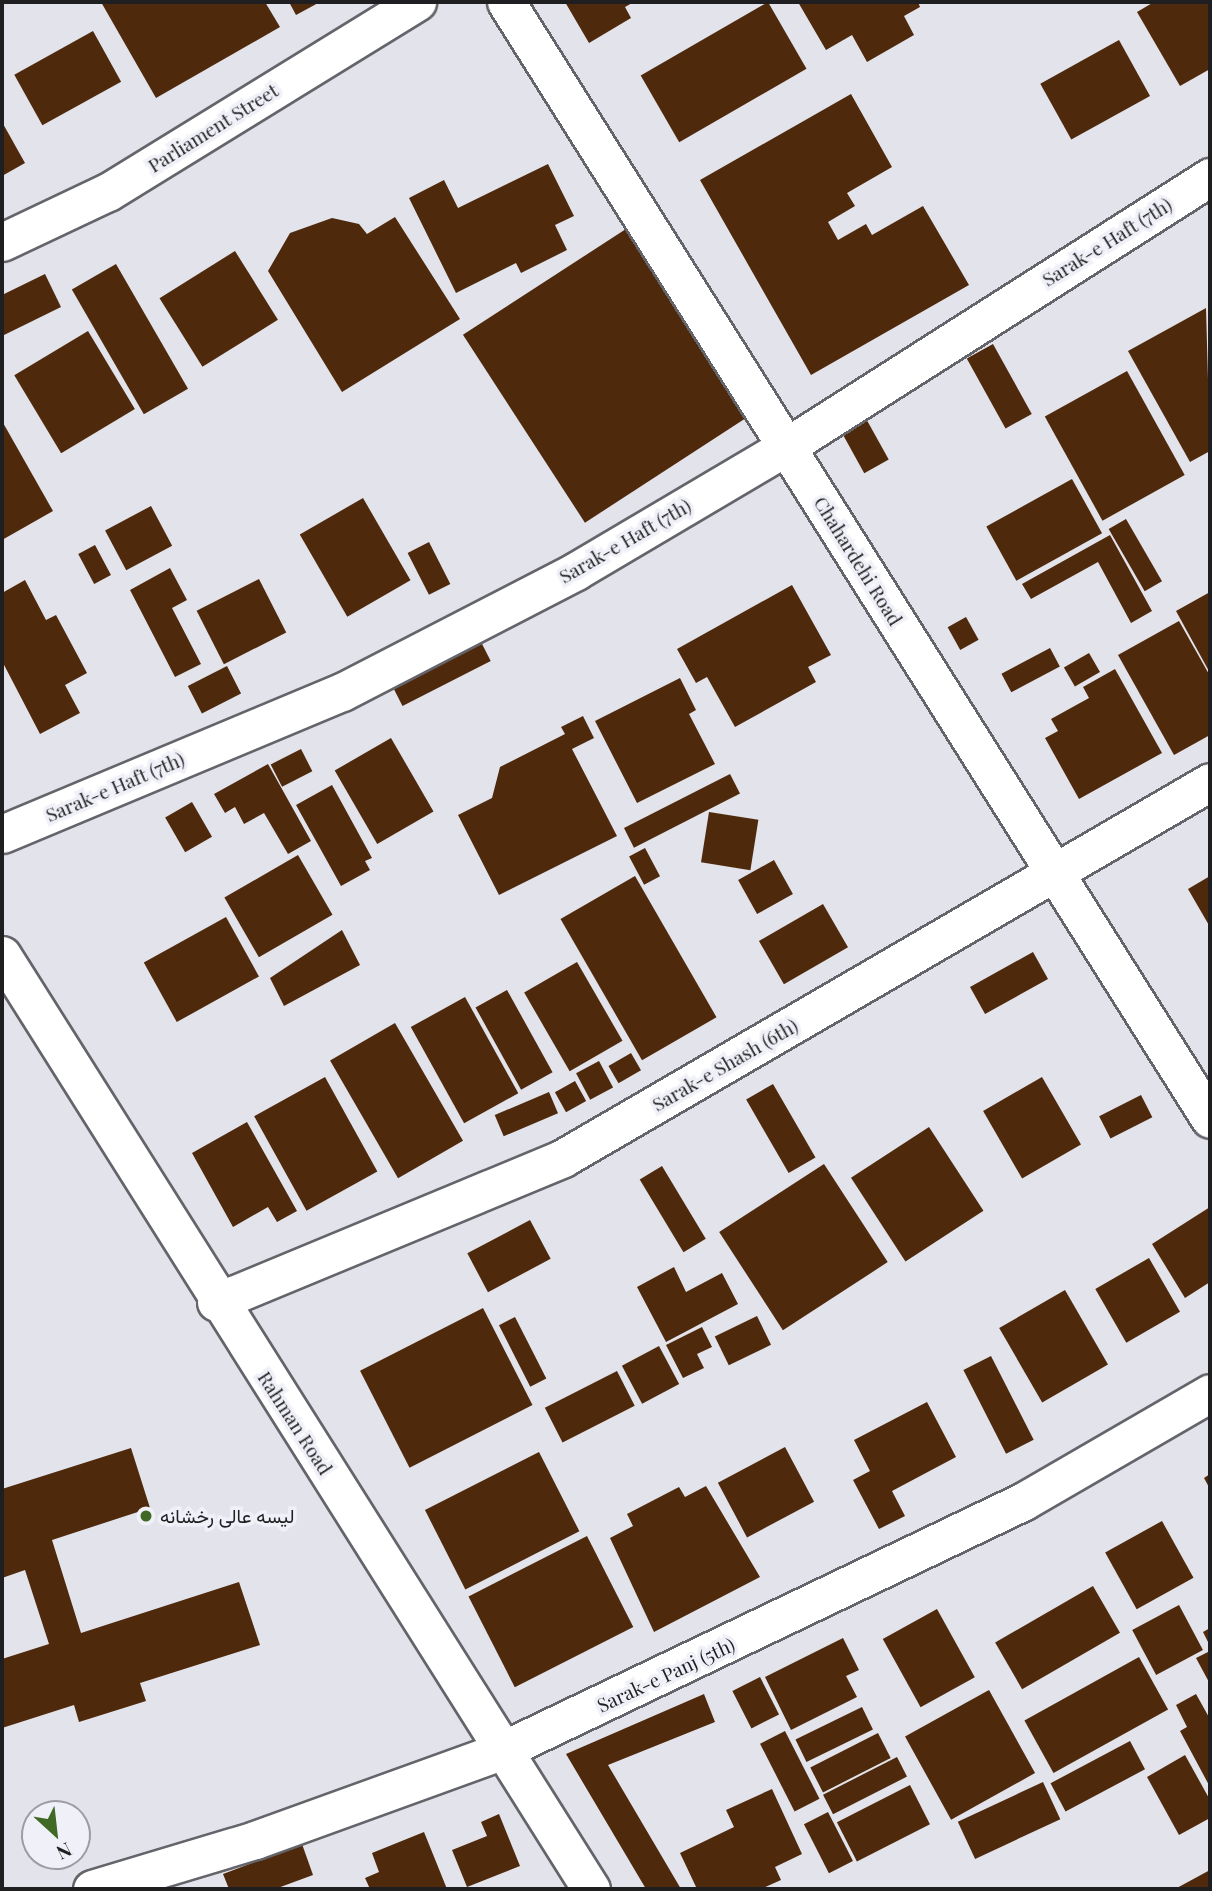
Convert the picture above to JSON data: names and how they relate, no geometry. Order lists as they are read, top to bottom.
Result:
{
  "streets": {
    "street": [
      "Parliament Street",
      "Sarak-e Haft (7th)",
      "Chahardehi Road",
      "Sarak-e Shash (6th)",
      "Rahman Road",
      "Sarak-e Panj (5th)"
    ]
  },
  "crossings": [
    ["Sarak-e Haft (7th)", "Chahardehi Road"],
    ["Chahardehi Road", "Sarak-e Shash (6th)"],
    ["Sarak-e Shash (6th)", "Rahman Road"],
    ["Rahman Road", "Sarak-e Panj (5th)"]
  ],
  "places": ["لیسه عالی رخشانه"],
  "north": "bottom right"
}
